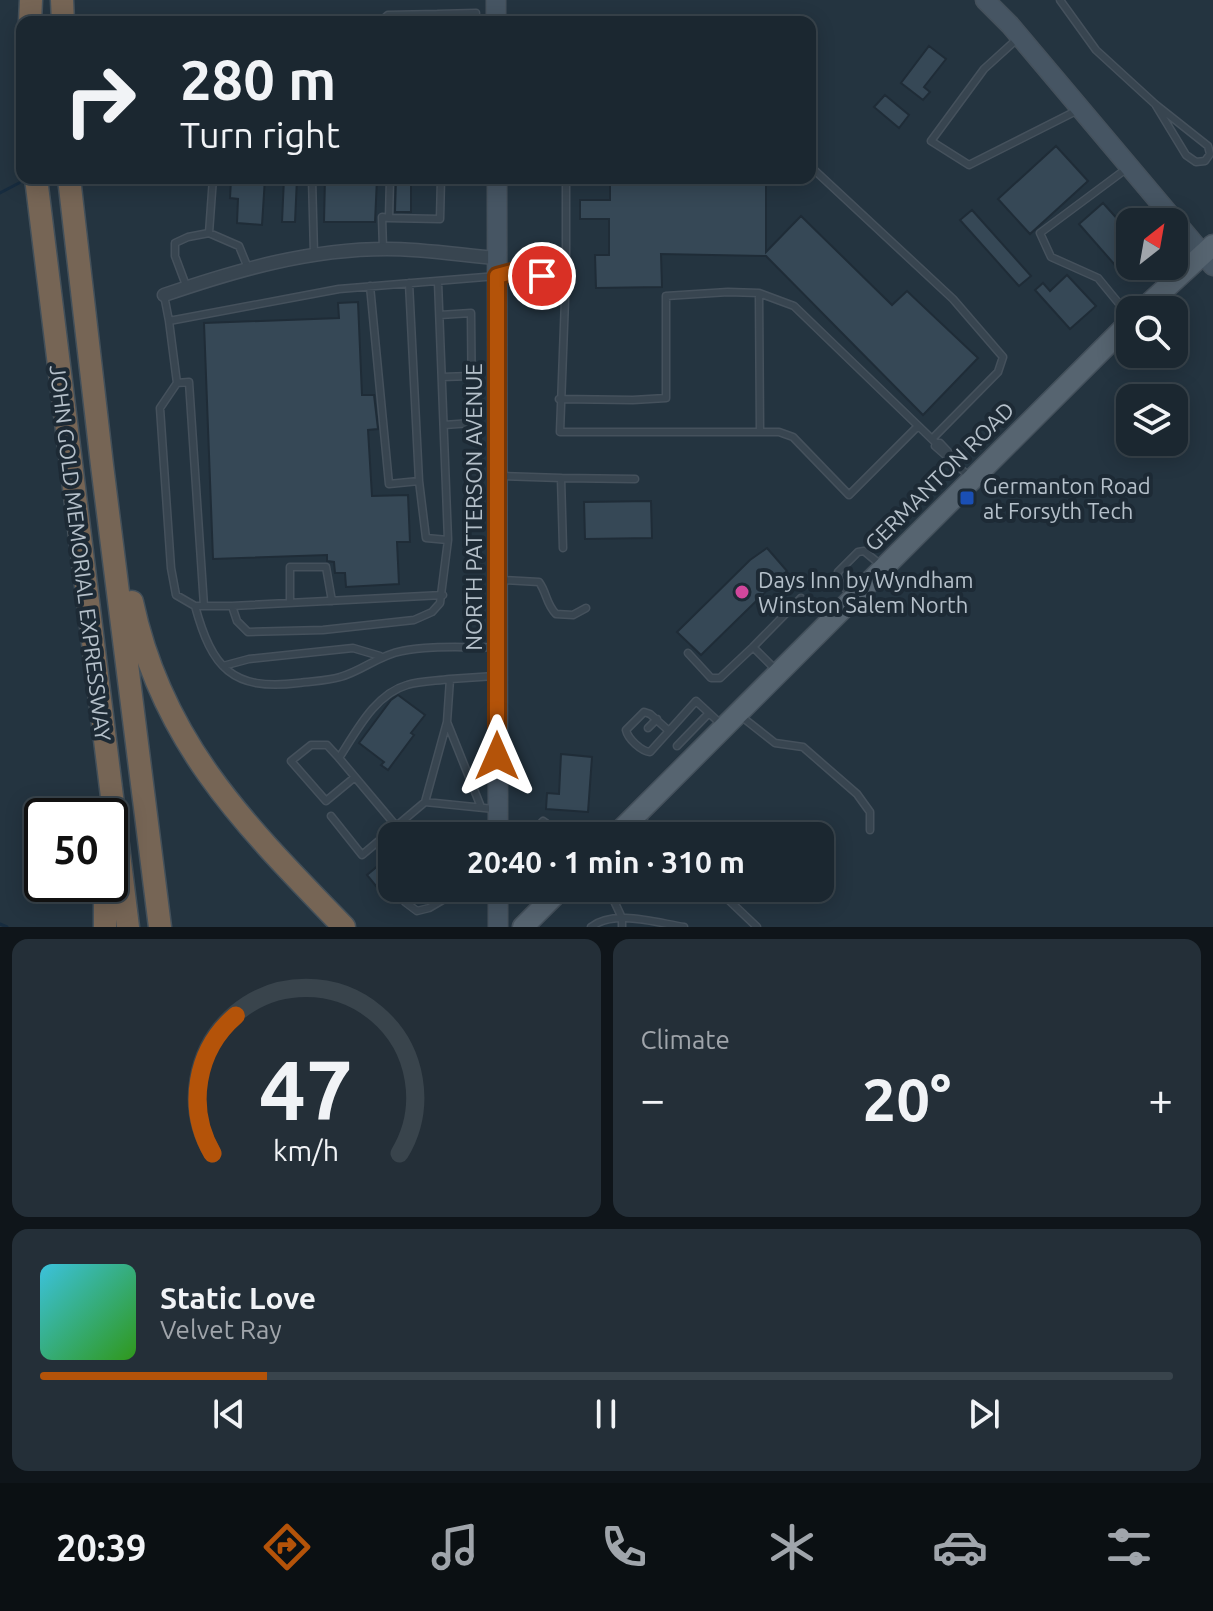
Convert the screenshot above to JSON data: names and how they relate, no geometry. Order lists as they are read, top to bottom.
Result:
{
  "streets": {
    "highway": ["JOHN GOLD MEMORIAL EXPRESSWAY"],
    "main road": ["GERMANTON ROAD", "NORTH PATTERSON AVENUE"]
  },
  "places": {
    "transit": ["Germanton Road at Forsyth Tech"],
    "other": ["Days Inn by Wyndham Winston Salem North"]
  },
  "north": "top right",
  "page": {
    "turn": ["280 m", "Turn right"],
    "limit": "50",
    "trip": "20:40 · 1 min · 310 m",
    "tile": "Climate",
    "heat": ["−", "20°", "+"],
    "song": ["Static Love", "Velvet Ray"],
    "tabs": "20:39",
    "gauge": ["47", "km/h"]
  }
}
